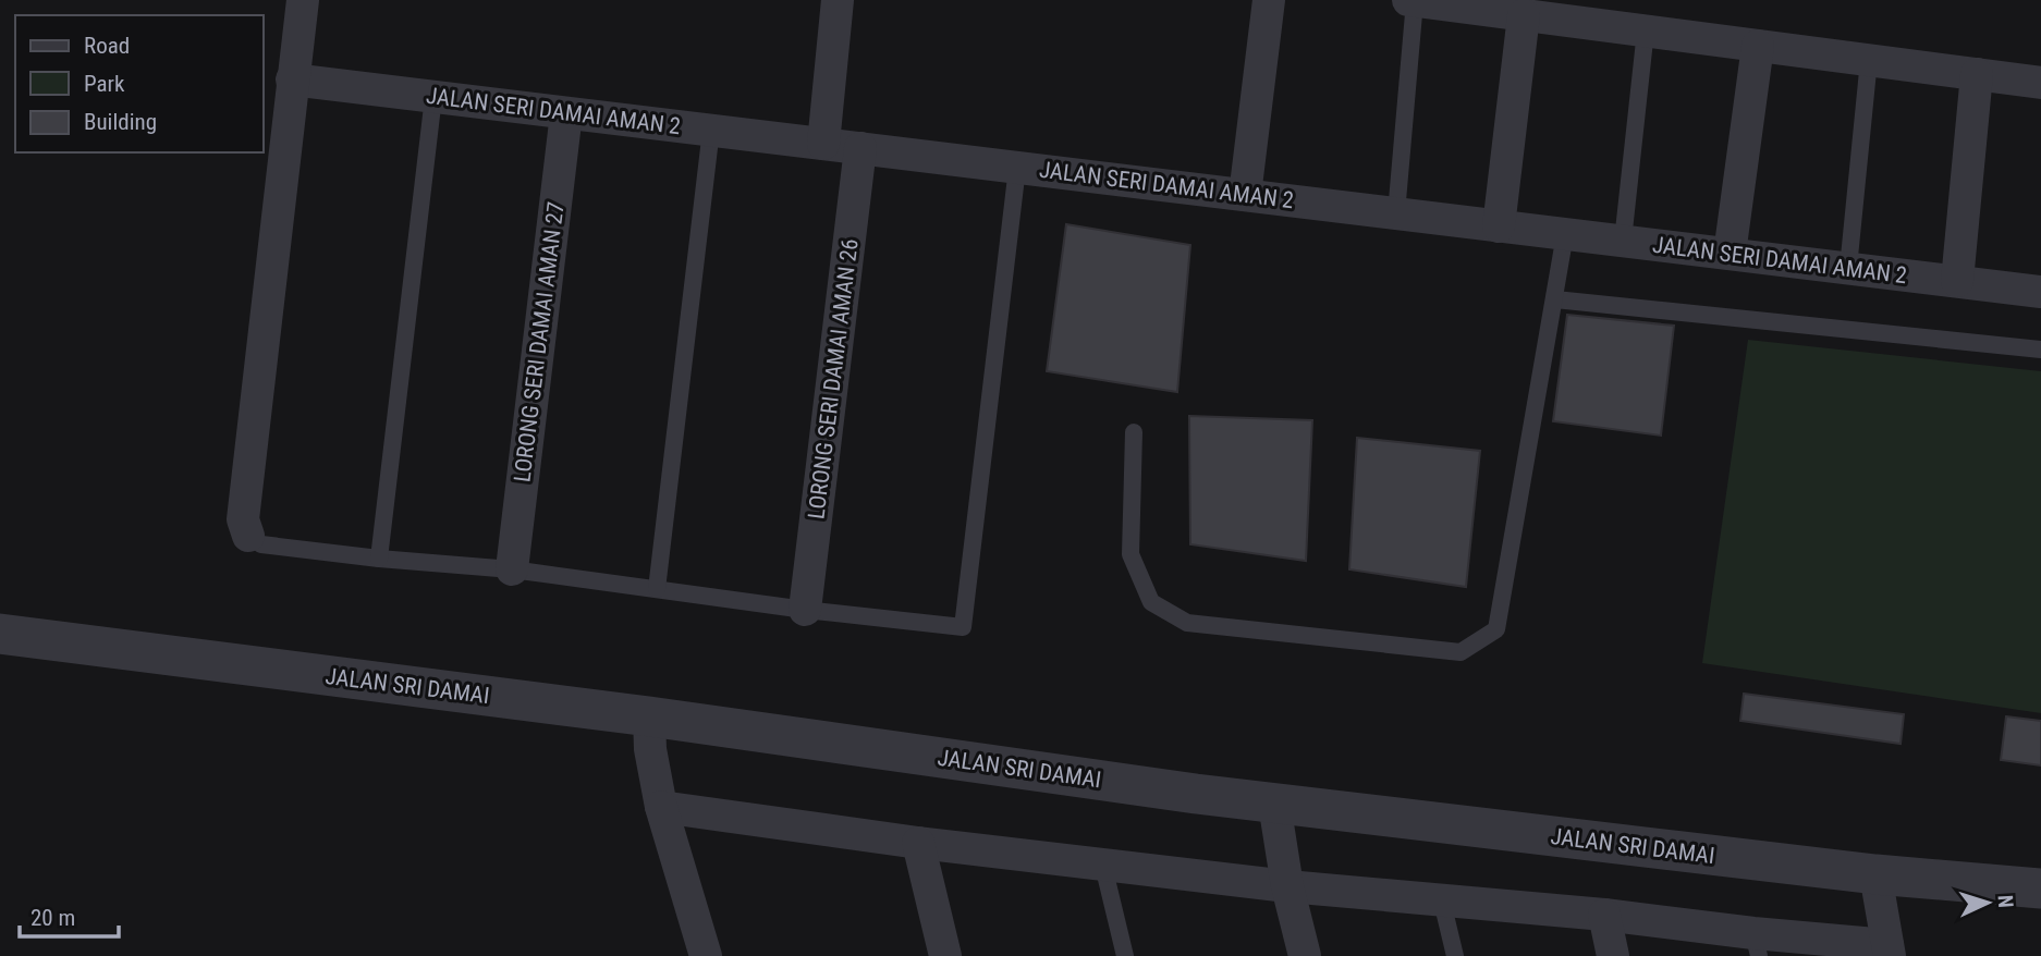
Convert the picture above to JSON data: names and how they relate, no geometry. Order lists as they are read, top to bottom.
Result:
{
  "streets": {
    "street": [
      "JALAN SERI DAMAI AMAN 2",
      "LORONG SERI DAMAI AMAN 27",
      "LORONG SERI DAMAI AMAN 26",
      "JALAN SRI DAMAI"
    ]
  },
  "crossings": [
    ["JALAN SERI DAMAI AMAN 2", "LORONG SERI DAMAI AMAN 27"],
    ["JALAN SERI DAMAI AMAN 2", "LORONG SERI DAMAI AMAN 26"]
  ],
  "legend": ["Road", "Park", "Building"],
  "scale_bar": "20 m",
  "north": "right"
}
